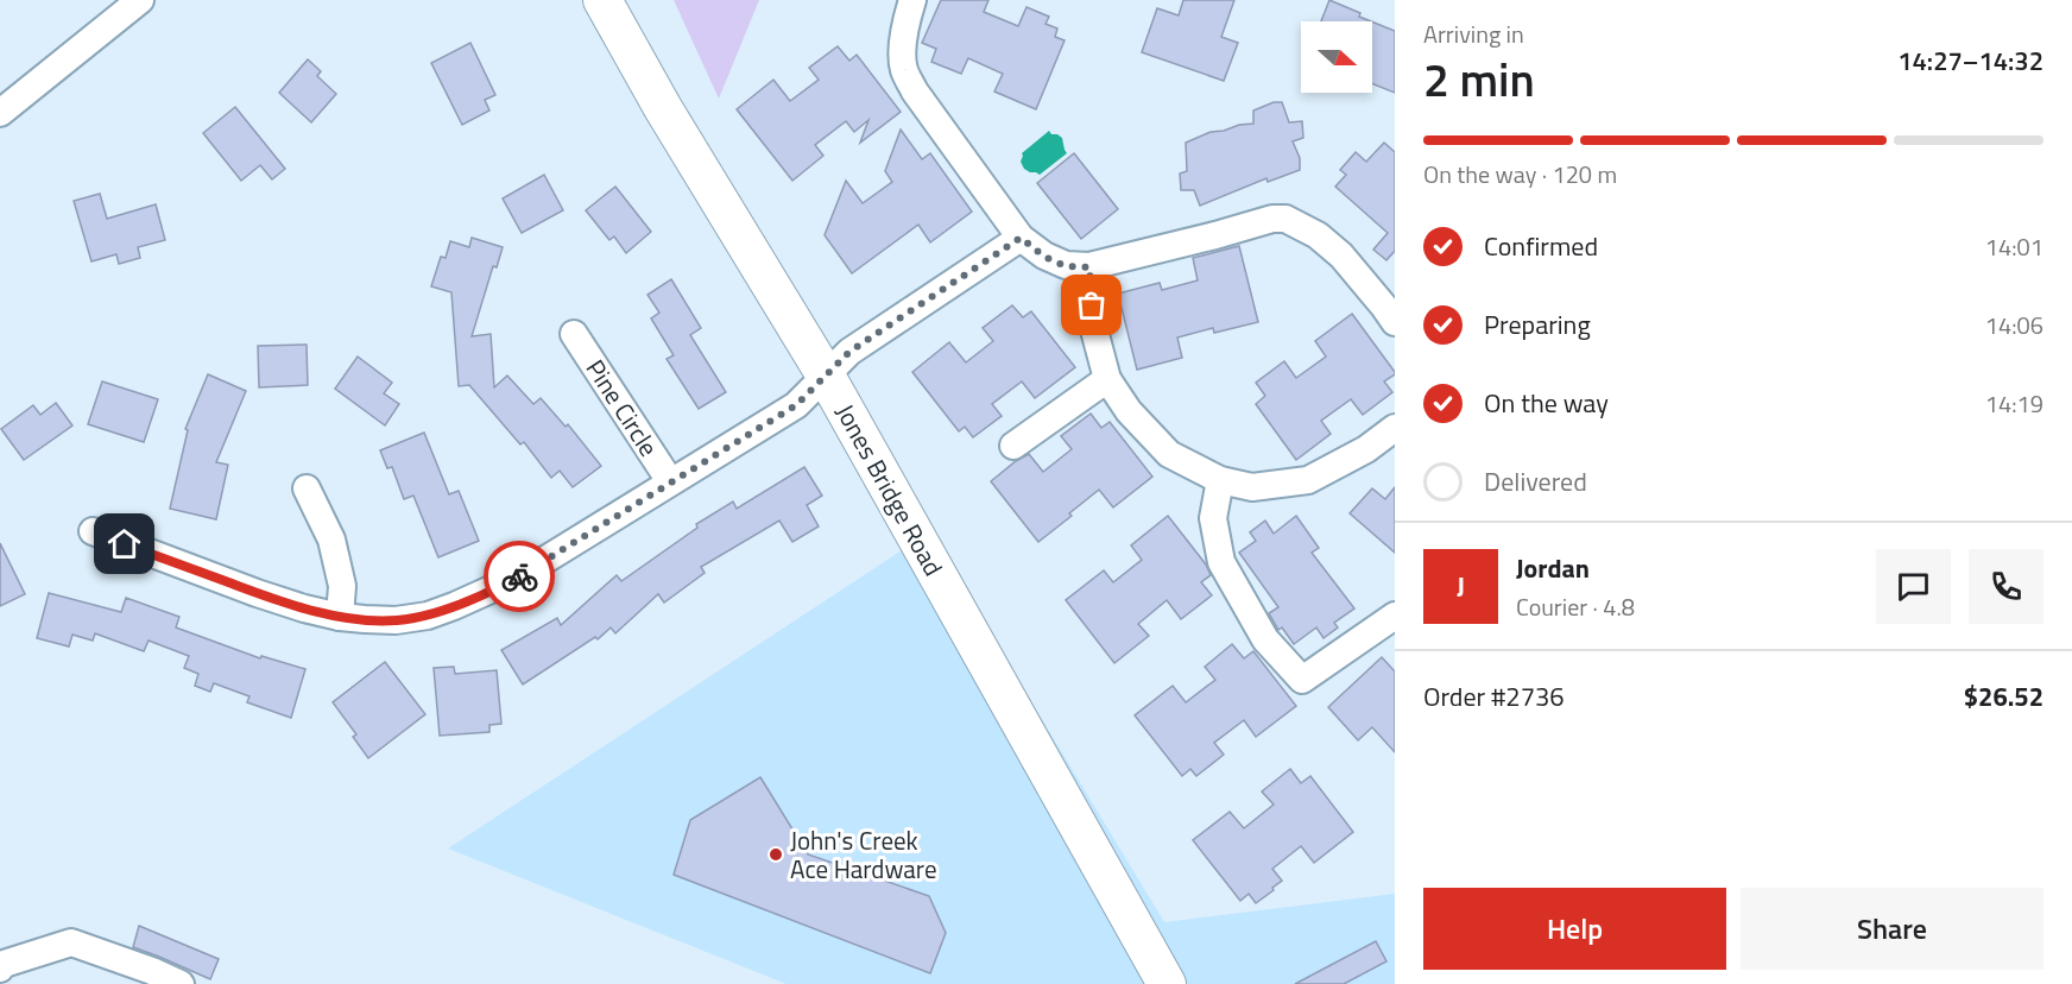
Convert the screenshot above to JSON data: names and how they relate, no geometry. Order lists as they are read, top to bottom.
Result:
{
  "streets": {
    "main road": ["Jones Bridge Road"],
    "street": ["Pine Circle"]
  },
  "places": ["John's Creek Ace Hardware"],
  "north": "right",
  "page": {
    "heading": ["2 min", "Arriving in", "14:27–14:32"],
    "panel": [
      "Jordan",
      "Courier · 4.8",
      "Order #2736",
      "$26.52"
    ],
    "bar": "On the way · 120 m",
    "list": [
      ["Confirmed", "14:01"],
      ["Preparing", "14:06"],
      ["On the way", "14:19"],
      "Delivered"
    ],
    "round": "J",
    "buttons": ["Help", "Share"]
  }
}
